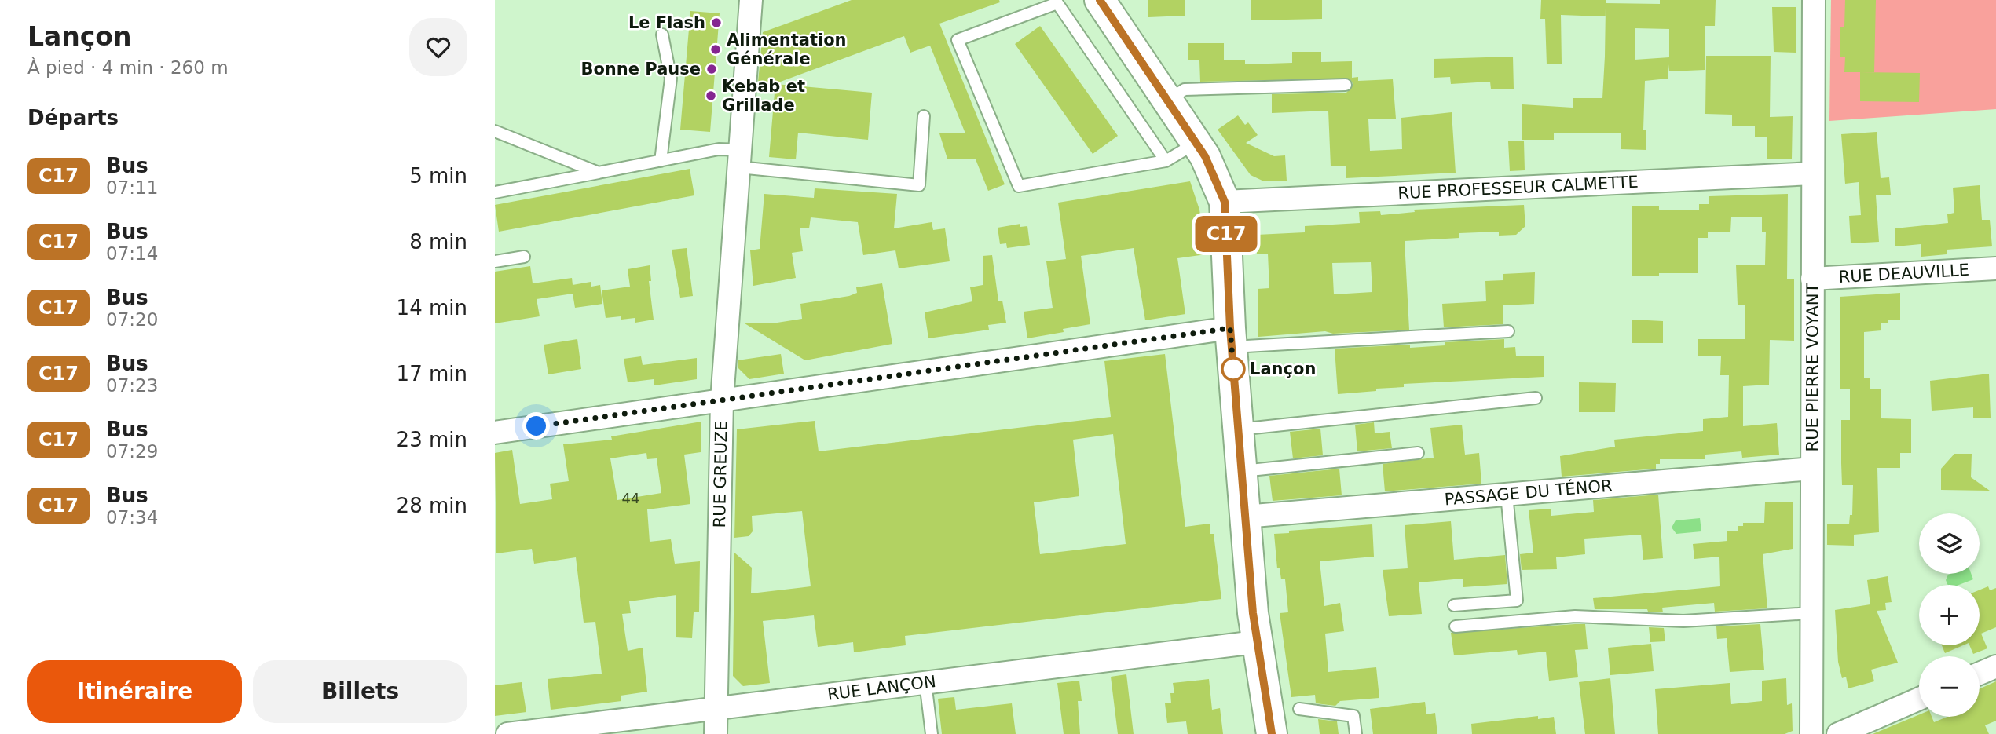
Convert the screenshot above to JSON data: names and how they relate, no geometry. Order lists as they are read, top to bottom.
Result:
{
  "streets": {
    "street": [
      "RUE PROFESSEUR CALMETTE",
      "RUE DEAUVILLE",
      "RUE PIERRE VOYANT",
      "RUE GREUZE",
      "PASSAGE DU TÉNOR",
      "RUE LANÇON"
    ]
  },
  "crossings": [
    ["RUE PROFESSEUR CALMETTE", "RUE PIERRE VOYANT"],
    ["RUE DEAUVILLE", "RUE PIERRE VOYANT"],
    ["RUE PIERRE VOYANT", "PASSAGE DU TÉNOR"],
    ["RUE GREUZE", "RUE LANÇON"]
  ],
  "places": [
    "Le Flash",
    "Alimentation Générale",
    "Bonne Pause",
    "Kebab et Grillade",
    "Lançon"
  ],
  "lines": ["bus line C17"],
  "house_numbers": ["44"],
  "page": {
    "heading": [
      ["Lançon", "À pied · 4 min · 260 m"],
      "Départs"
    ],
    "on_map": "C17",
    "list": [
      {
        "mark": "C17",
        "name": "Bus",
        "note": "07:11",
        "value": "5 min"
      },
      {
        "mark": "C17",
        "name": "Bus",
        "note": "07:14",
        "value": "8 min"
      },
      {
        "mark": "C17",
        "name": "Bus",
        "note": "07:20",
        "value": "14 min"
      },
      {
        "mark": "C17",
        "name": "Bus",
        "note": "07:23",
        "value": "17 min"
      },
      {
        "mark": "C17",
        "name": "Bus",
        "note": "07:29",
        "value": "23 min"
      },
      {
        "mark": "C17",
        "name": "Bus",
        "note": "07:34",
        "value": "28 min"
      }
    ],
    "map_buttons": ["+", "−"],
    "buttons": ["Itinéraire", "Billets"]
  }
}
